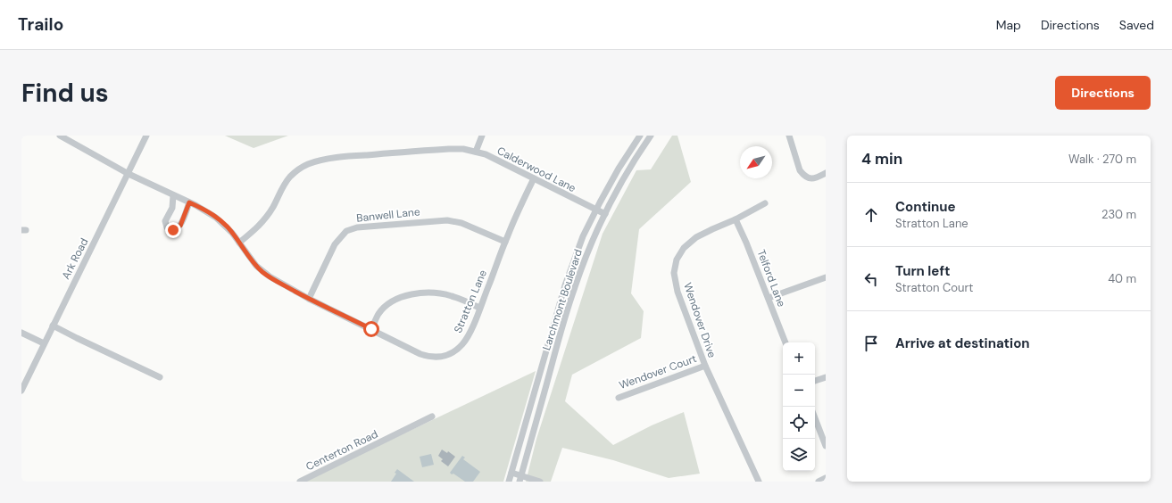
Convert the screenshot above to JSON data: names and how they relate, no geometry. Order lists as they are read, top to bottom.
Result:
{
  "streets": {
    "street": [
      "Calderwood Lane",
      "Banwell Lane",
      "Ark Road",
      "Telford Lane",
      "Larchmont Boulevard",
      "Stratton Lane",
      "Wendover Drive",
      "Wendover Court",
      "Centerton Road"
    ]
  },
  "crossings": [
    ["Calderwood Lane", "Larchmont Boulevard"],
    ["Calderwood Lane", "Stratton Lane"],
    ["Banwell Lane", "Stratton Lane"],
    ["Ark Road", "Stratton Lane"],
    ["Telford Lane", "Wendover Drive"],
    ["Wendover Drive", "Wendover Court"]
  ],
  "north": "bottom left",
  "page": {
    "header": "Trailo",
    "nav": ["Map", "Directions", "Saved"],
    "buttons": "Directions",
    "title": "Find us",
    "heading": ["4 min", "Walk · 270 m"],
    "list": [
      ["Continue", "Stratton Lane", "230 m"],
      ["Turn left", "Stratton Court", "40 m"],
      "Arrive at destination"
    ],
    "map_buttons": ["+", "−"]
  }
}
